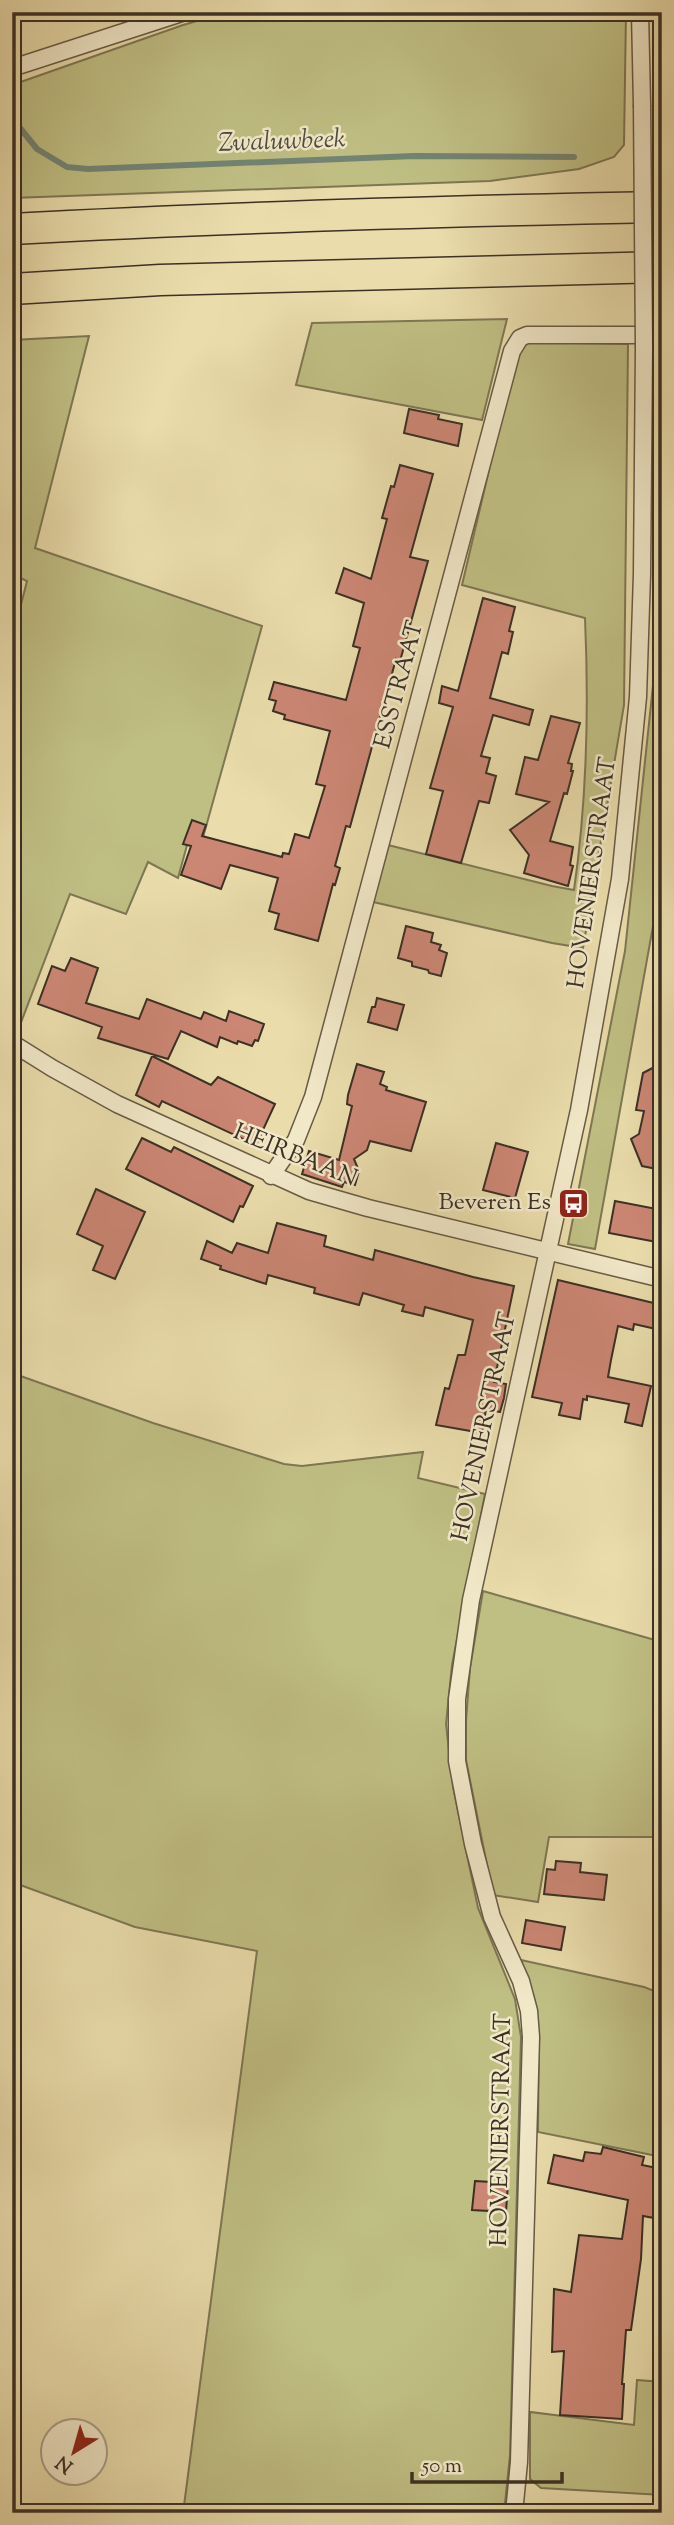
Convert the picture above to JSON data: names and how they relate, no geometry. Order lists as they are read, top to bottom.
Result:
{
  "streets": {
    "street": ["ESSTRAAT", "HOVENIERSTRAAT", "HEIRBAAN"]
  },
  "crossings": [
    ["ESSTRAAT", "HEIRBAAN"],
    ["HOVENIERSTRAAT", "HEIRBAAN"]
  ],
  "water": ["Zwaluwbeek"],
  "places": {
    "bus stop": ["Beveren Es"]
  },
  "scale_bar": "50 m",
  "north": "bottom left"
}
